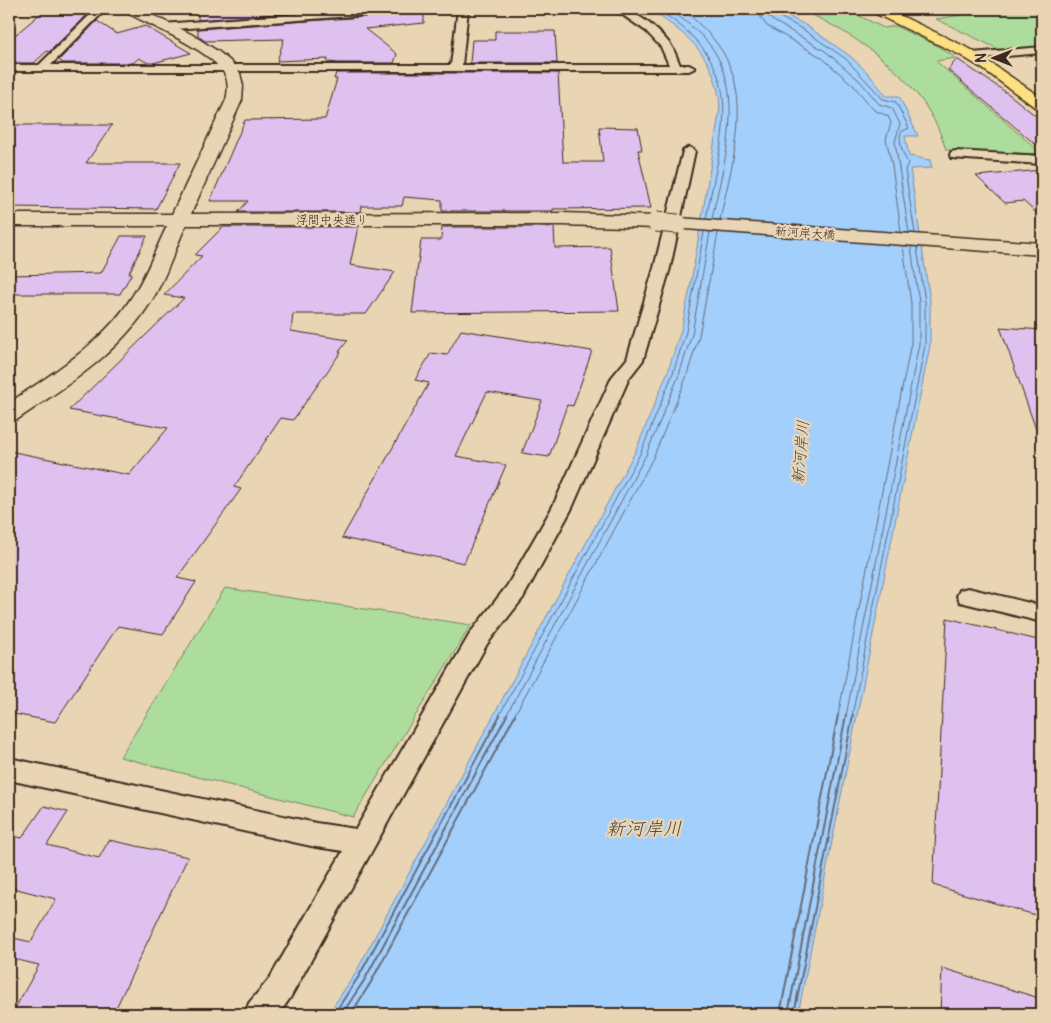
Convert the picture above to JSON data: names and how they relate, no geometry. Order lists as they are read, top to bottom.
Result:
{
  "streets": {
    "street": ["浮間中央通り", "新河岸大橋"]
  },
  "crossings": [
    ["浮間中央通り", "新河岸大橋"]
  ],
  "water": ["新河岸川"],
  "north": "left"
}
